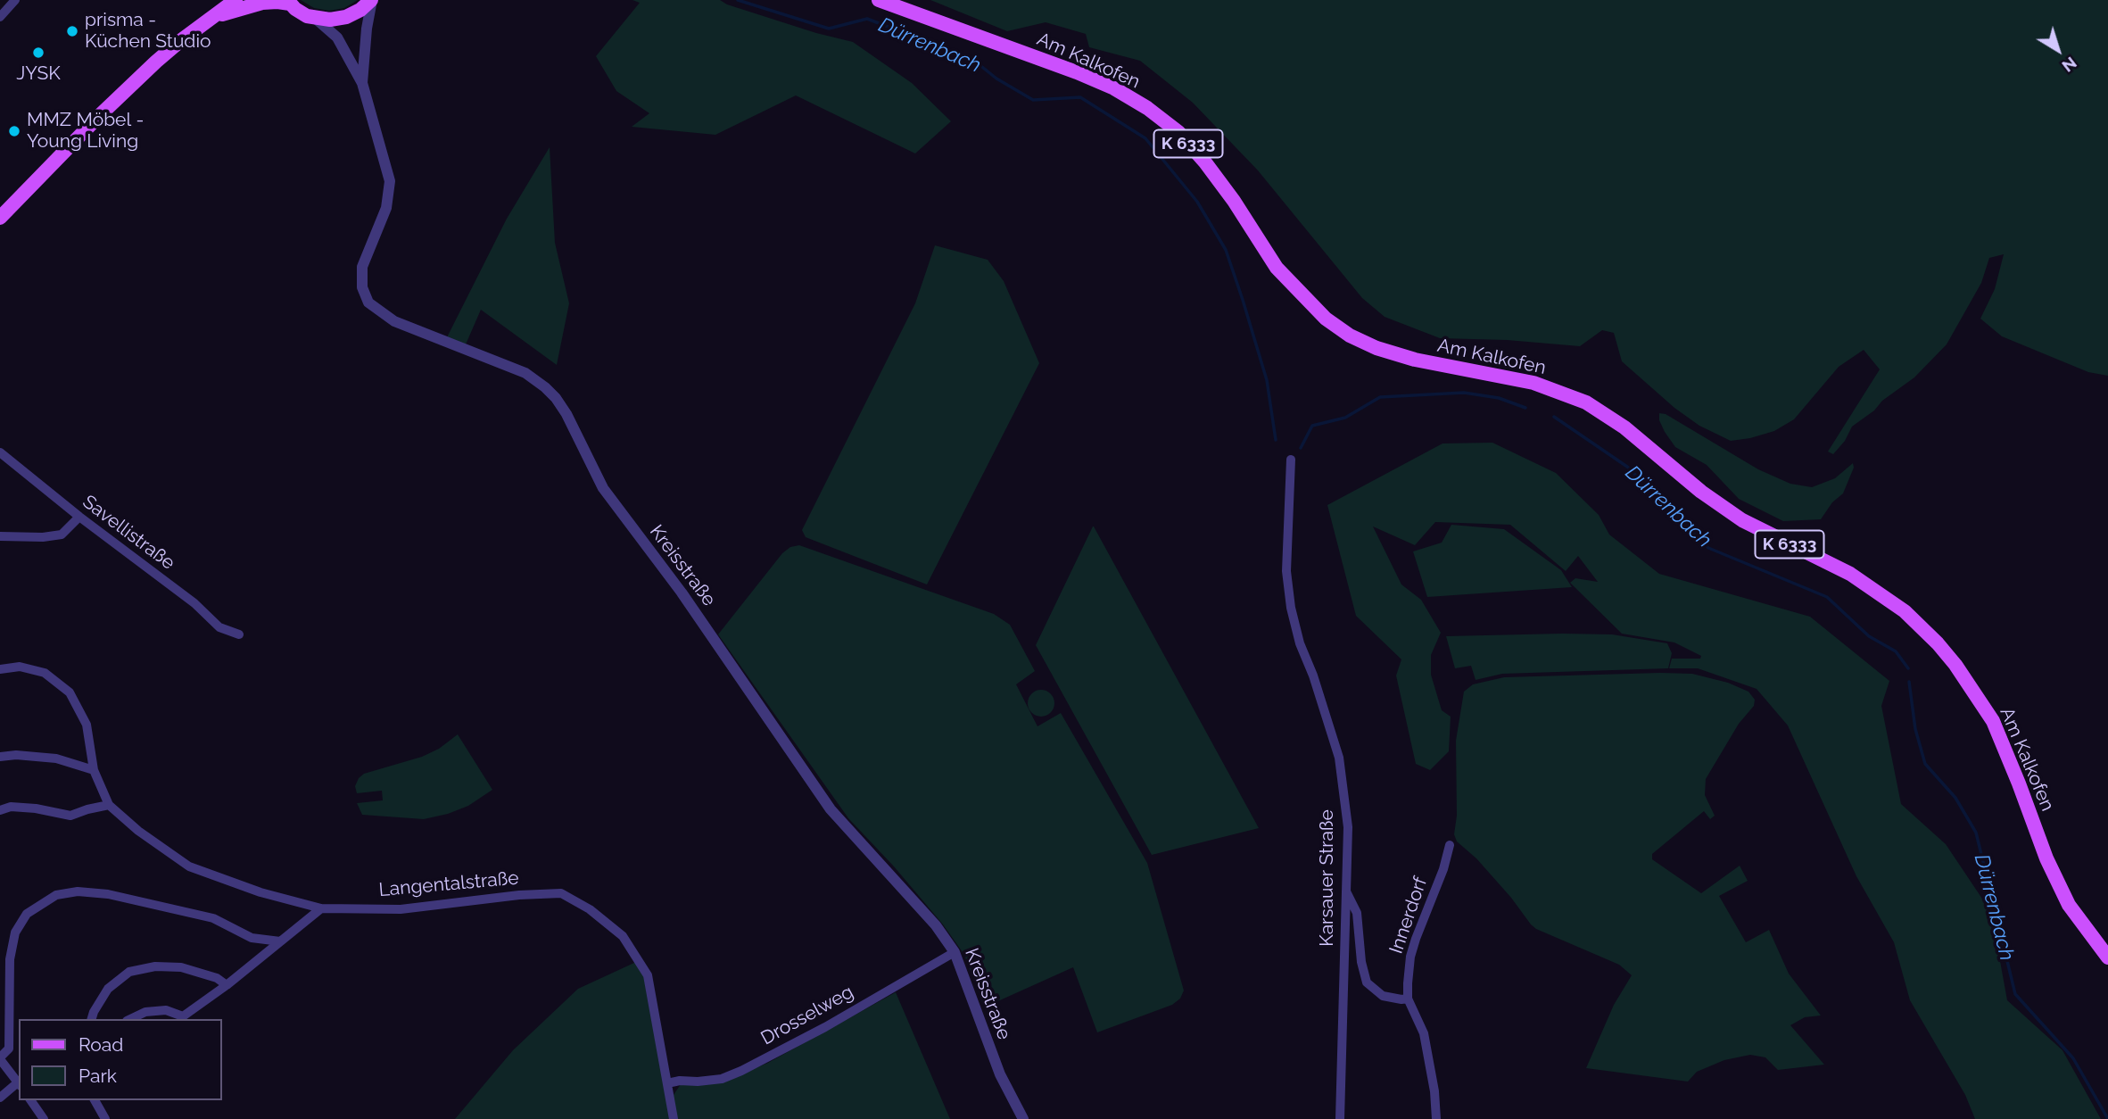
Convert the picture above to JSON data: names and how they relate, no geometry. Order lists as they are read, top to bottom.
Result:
{
  "streets": {
    "main road": ["Am Kalkofen", "K 6333"],
    "street": [
      "Savellistraße",
      "Kreisstraße",
      "Karsauer Straße",
      "Langentalstraße",
      "Innerdorf",
      "Drosselweg"
    ]
  },
  "crossings": [
    ["Kreisstraße", "Drosselweg"],
    ["Karsauer Straße", "Innerdorf"],
    ["Langentalstraße", "Drosselweg"]
  ],
  "water": ["Dürrenbach"],
  "places": ["prisma - Küchen Studio", "JYSK", "MMZ Möbel - Young Living"],
  "legend": ["Road", "Park"],
  "north": "bottom right"
}
